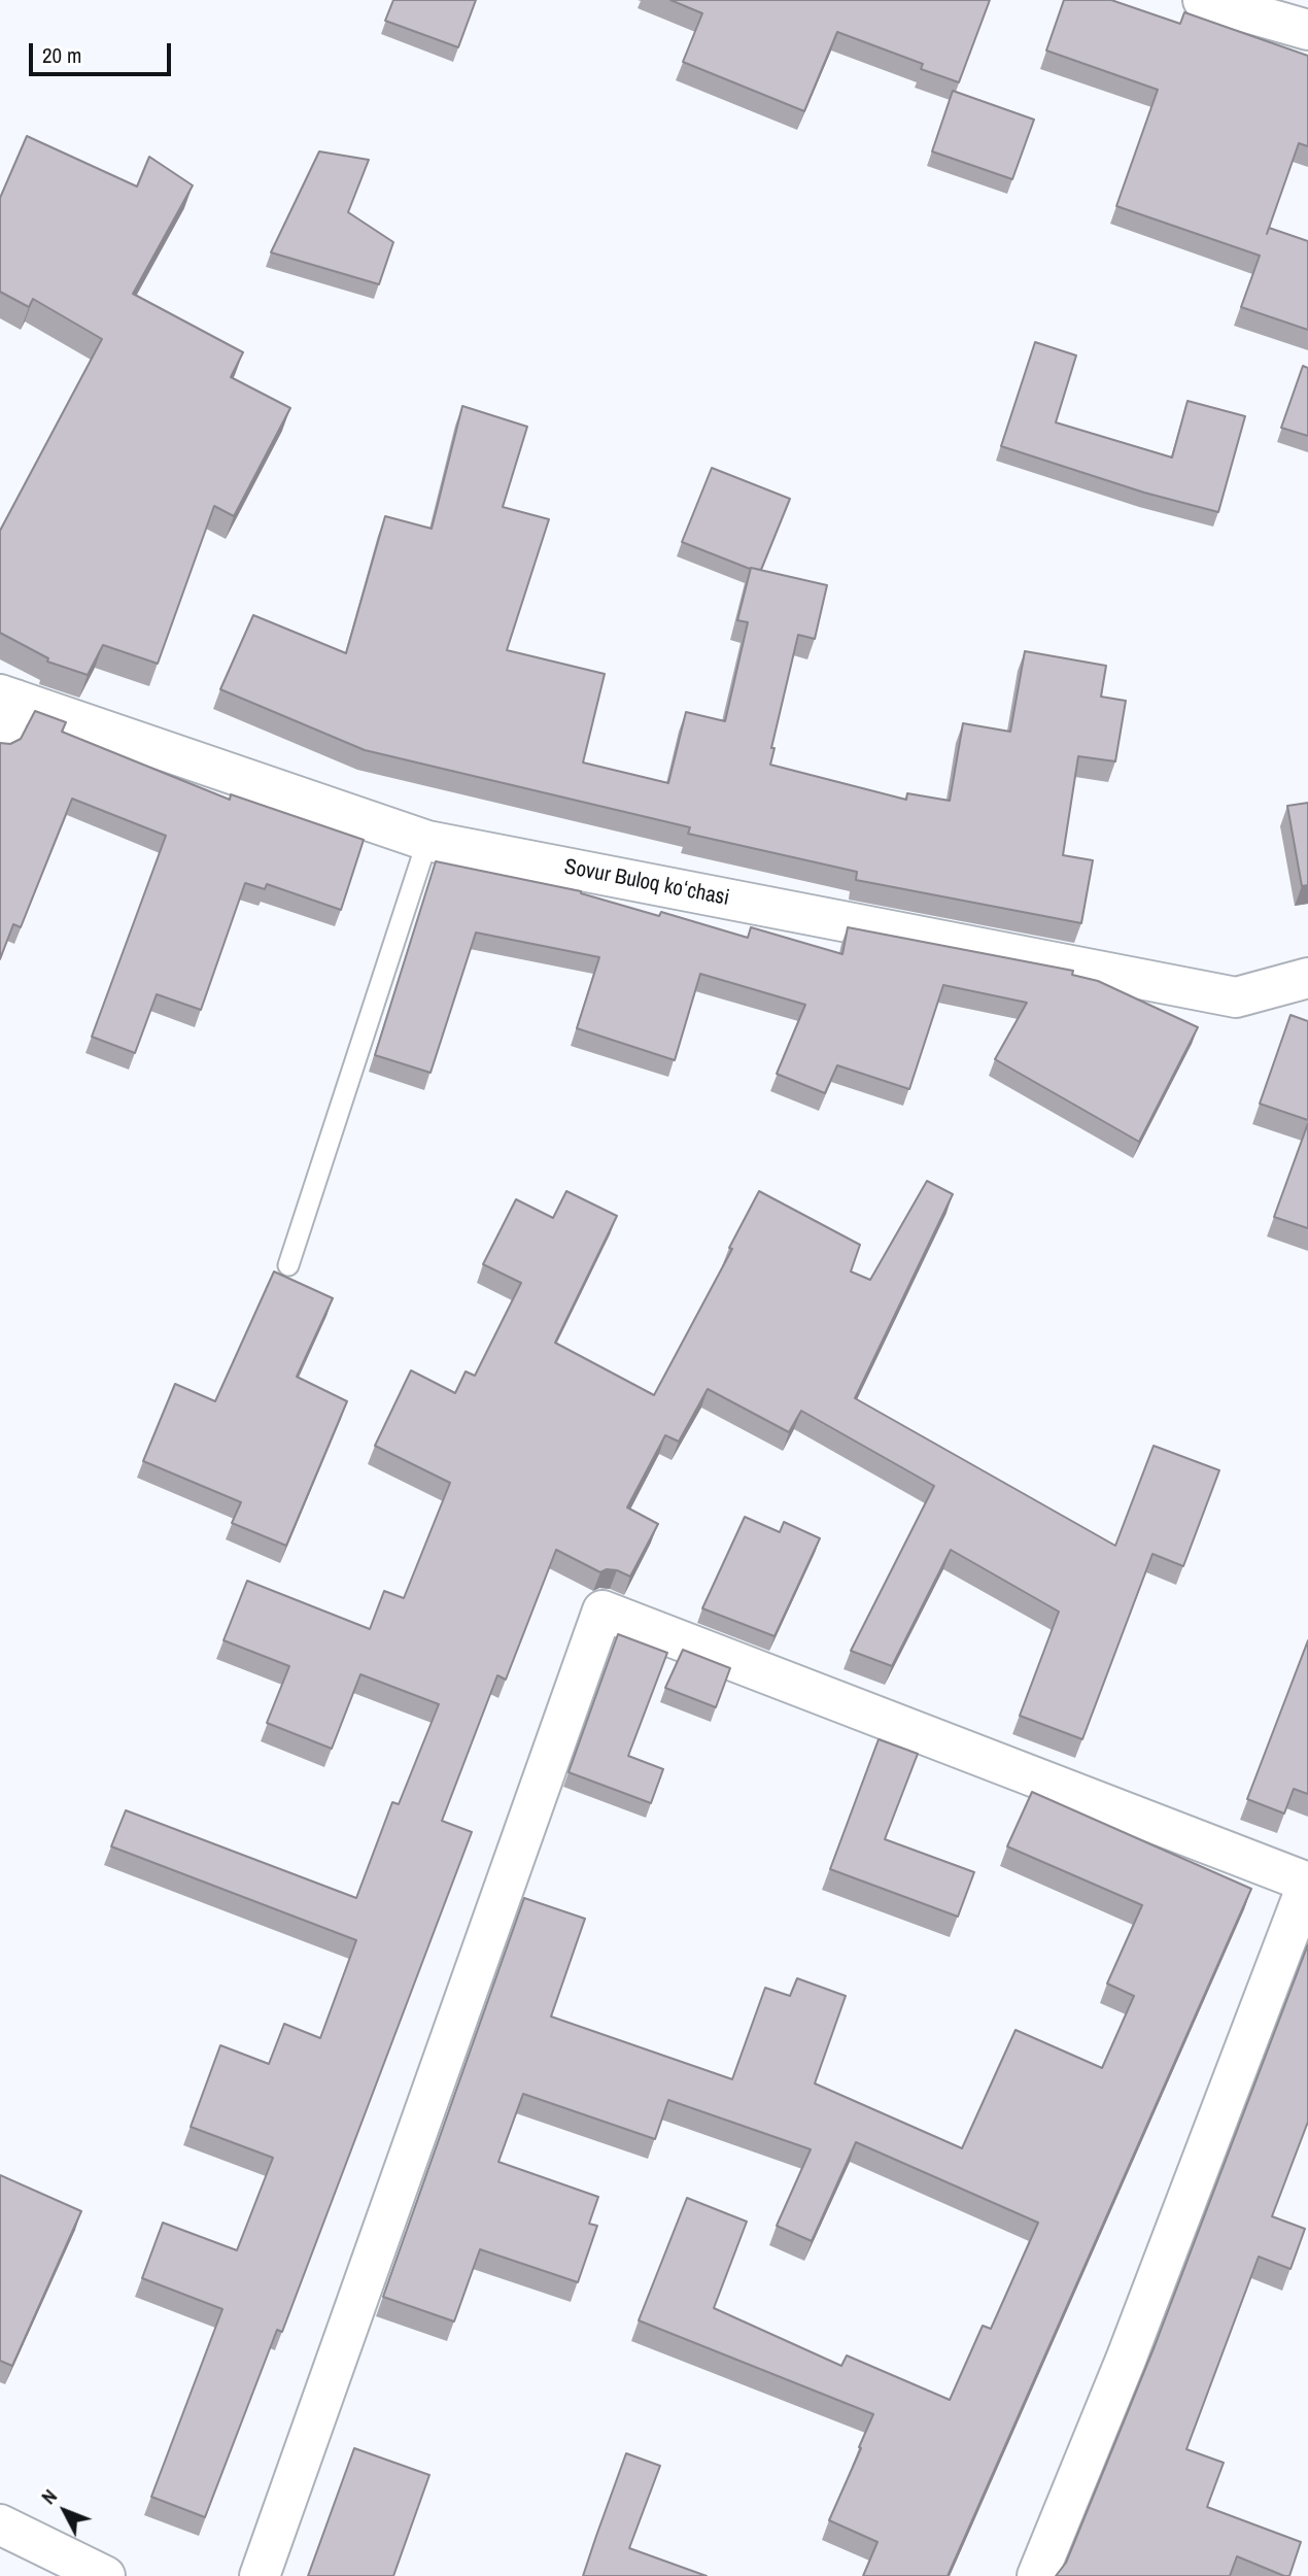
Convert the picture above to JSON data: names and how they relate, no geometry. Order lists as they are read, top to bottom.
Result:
{
  "streets": {
    "street": ["Sovur Buloq koʻchasi"]
  },
  "scale_bar": "20 m",
  "north": "top left"
}
